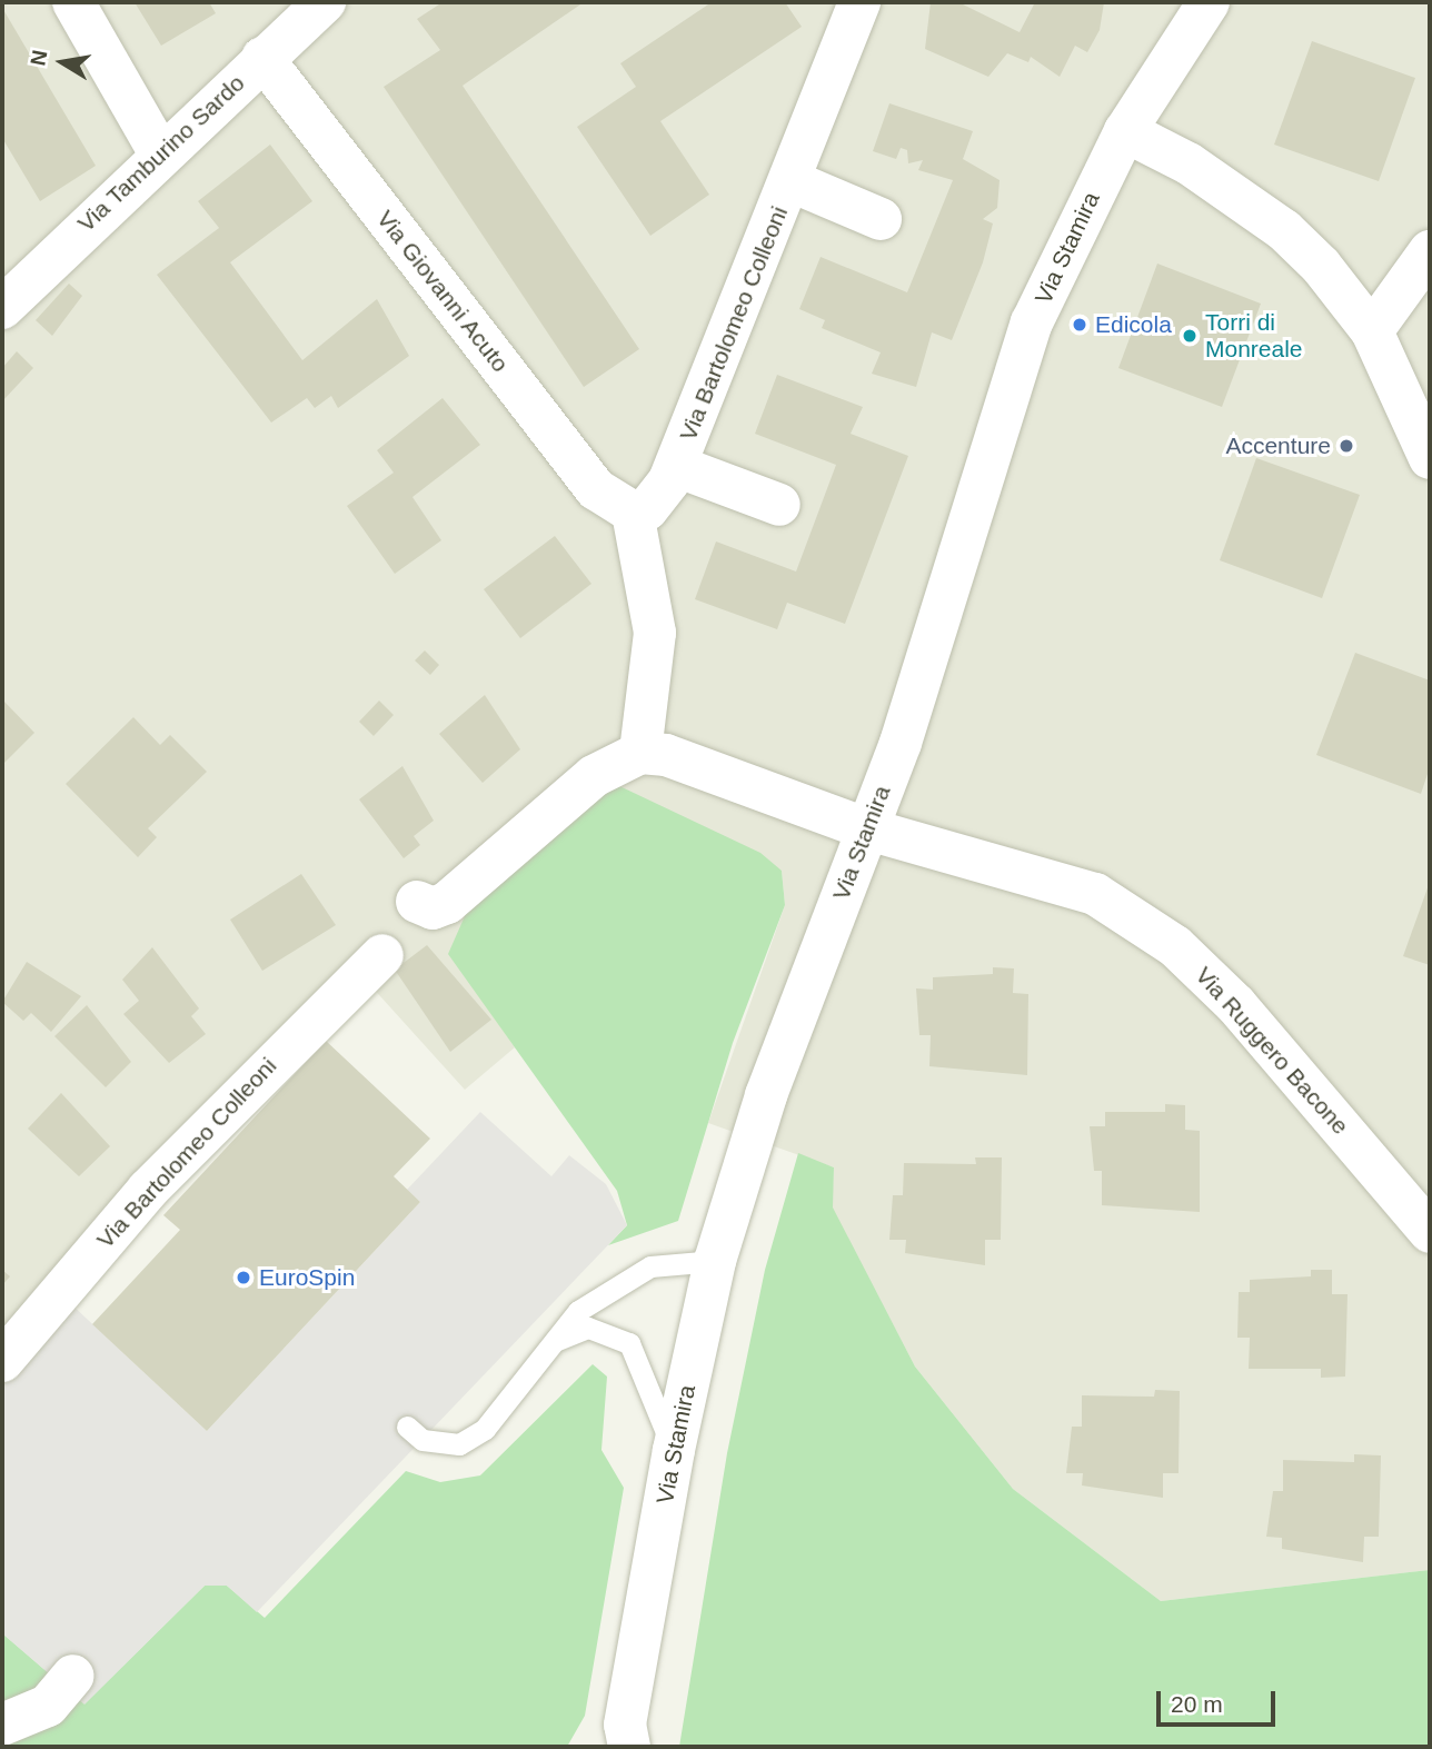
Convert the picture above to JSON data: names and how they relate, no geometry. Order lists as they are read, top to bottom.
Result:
{
  "streets": {
    "street": [
      "Via Tamburino Sardo",
      "Via Stamira",
      "Via Giovanni Acuto",
      "Via Bartolomeo Colleoni",
      "Via Ruggero Bacone"
    ]
  },
  "crossings": [
    ["Via Tamburino Sardo", "Via Giovanni Acuto"],
    ["Via Stamira", "Via Ruggero Bacone"],
    ["Via Giovanni Acuto", "Via Bartolomeo Colleoni"]
  ],
  "places": [
    "Edicola",
    "Torri di Monreale",
    "Accenture",
    "EuroSpin"
  ],
  "scale_bar": "20 m",
  "north": "left"
}
